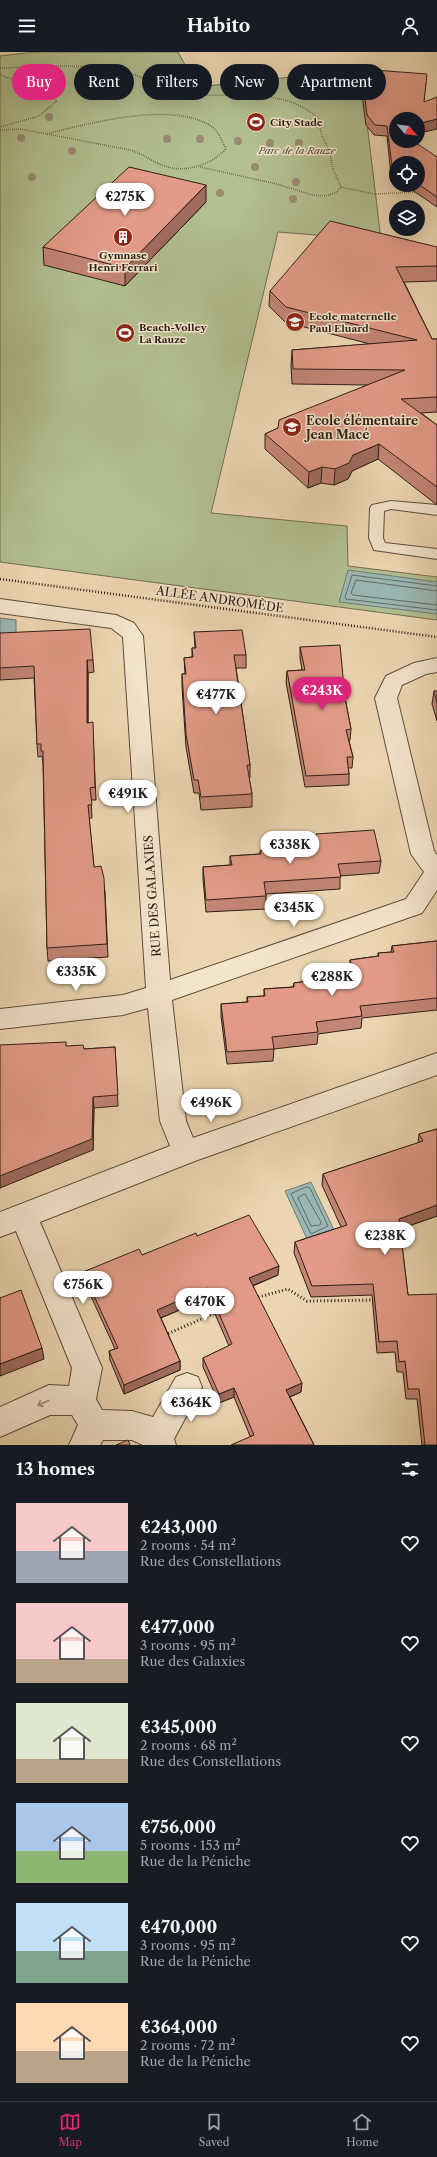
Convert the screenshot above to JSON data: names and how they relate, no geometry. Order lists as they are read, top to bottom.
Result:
{
  "streets": {
    "street": ["RUE DES GALAXIES"],
    "path": ["ALLÉE ANDROMÈDE"]
  },
  "parks": ["Parc de la Rauze"],
  "places": {
    "sports": ["City Stade", "Beach-Volley La Rauze"],
    "building": ["Gymnase Henri Ferrari"],
    "school or university": ["Ecole maternelle Paul Eluard", "Ecole élémentaire Jean Macé"]
  },
  "north": "bottom right",
  "page": {
    "header": "Habito",
    "chip": [
      "Buy",
      "Rent",
      "Filters",
      "New",
      "Apartment"
    ],
    "price": [
      "€275K",
      "€243K",
      "€477K",
      "€491K",
      "€338K",
      "€345K",
      "€335K",
      "€288K",
      "€496K",
      "€238K",
      "€756K",
      "€470K",
      "€364K"
    ],
    "heading": "13 homes",
    "list": [
      {
        "name": "€243,000",
        "note": "2 rooms · 54 m² · Rue des Constellations"
      },
      {
        "name": "€477,000",
        "note": "3 rooms · 95 m² · Rue des Galaxies"
      },
      {
        "name": "€345,000",
        "note": "2 rooms · 68 m² · Rue des Constellations"
      },
      {
        "name": "€756,000",
        "note": "5 rooms · 153 m² · Rue de la Péniche"
      },
      {
        "name": "€470,000",
        "note": "3 rooms · 95 m² · Rue de la Péniche"
      },
      {
        "name": "€364,000",
        "note": "2 rooms · 72 m² · Rue de la Péniche"
      }
    ],
    "tabs": ["Map", "Saved", "Home"]
  }
}
